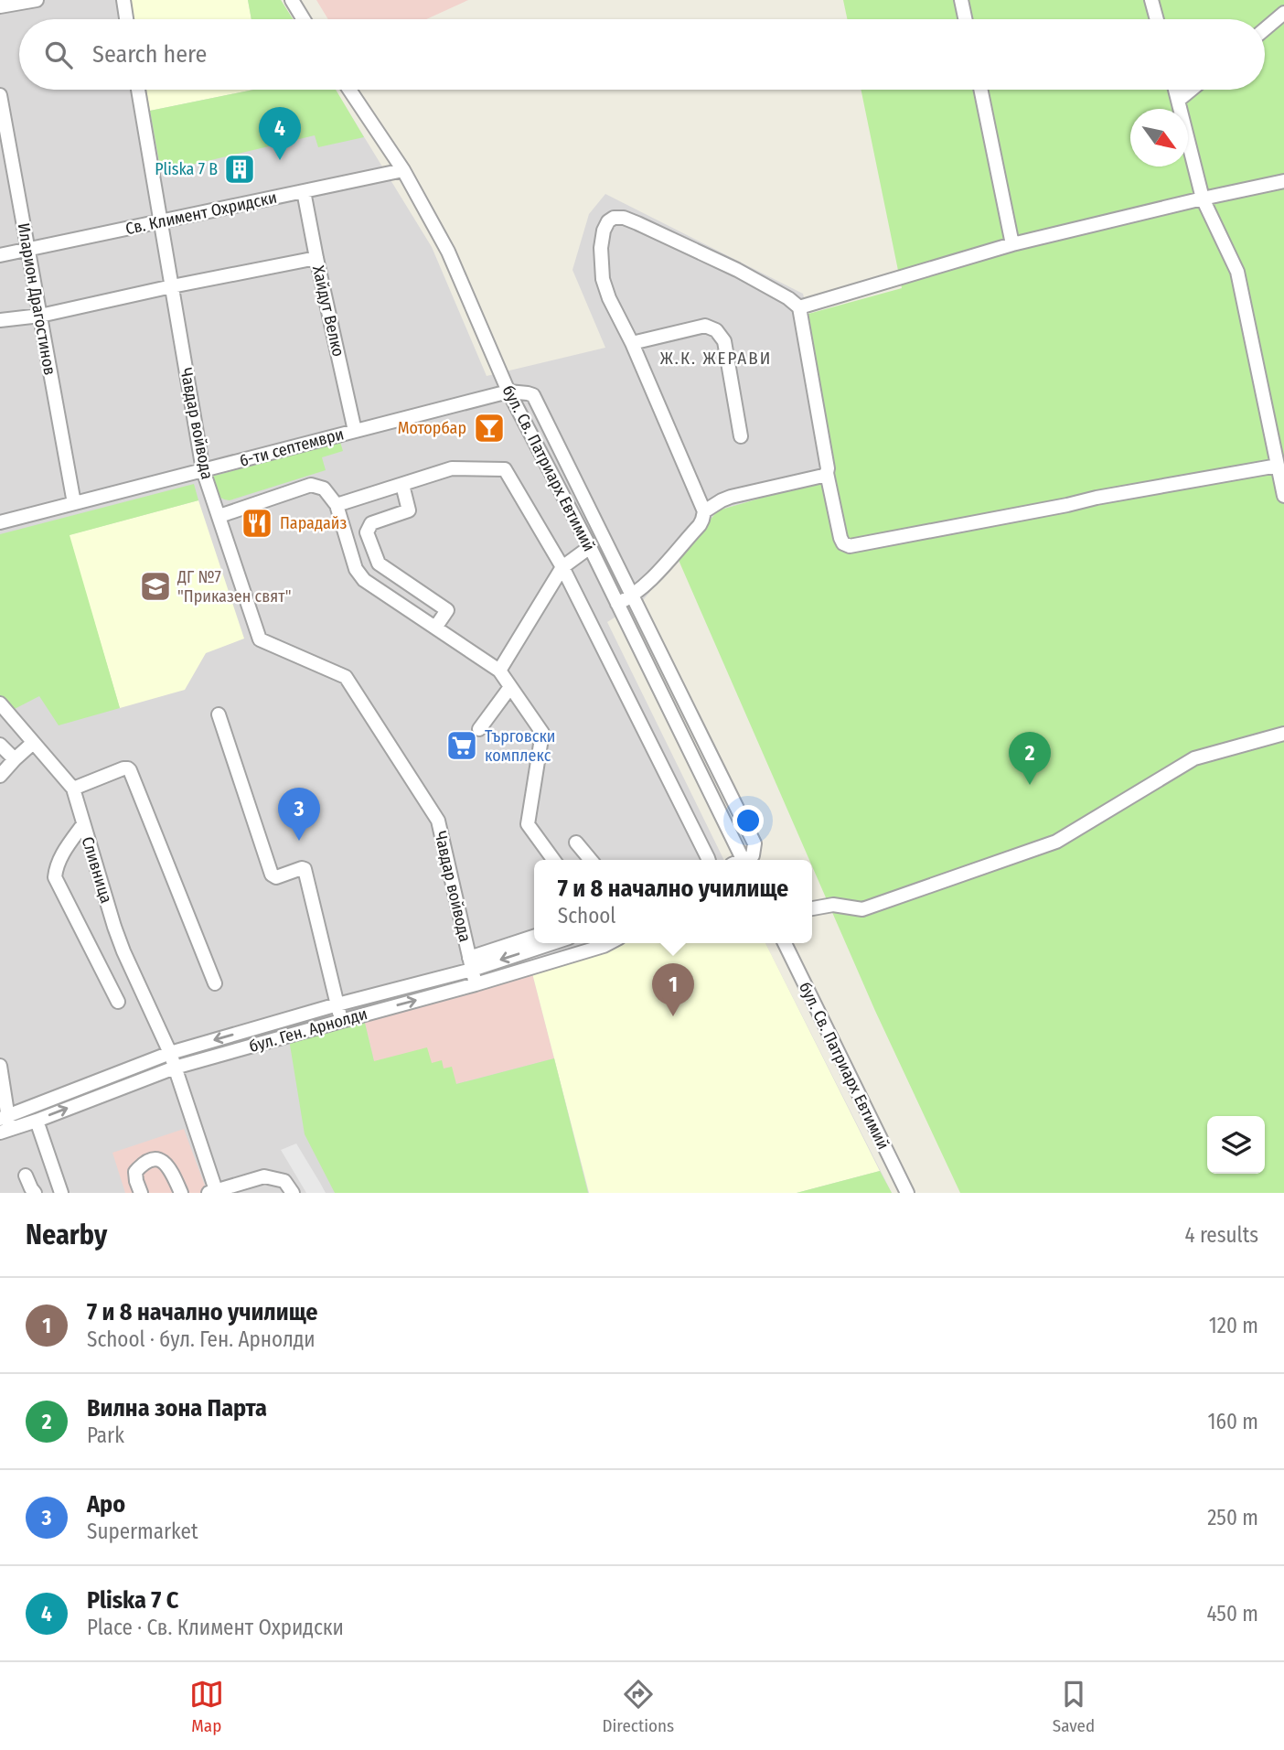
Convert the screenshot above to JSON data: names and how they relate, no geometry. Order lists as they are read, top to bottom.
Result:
{
  "streets": {
    "street": [
      "Св. Климент Охридски",
      "Иларион Драгостинов",
      "Хайдут Велко",
      "Чавдар войвода",
      "6-ти септември",
      "бул. Св. Патриарх Евтимий",
      "Сливница",
      "бул. Ген. Арнолди"
    ]
  },
  "crossings": [
    ["Св. Климент Охридски", "Иларион Драгостинов"],
    ["Св. Климент Охридски", "Хайдут Велко"],
    ["Св. Климент Охридски", "Чавдар войвода"],
    ["Св. Климент Охридски", "бул. Св. Патриарх Евтимий"],
    ["Иларион Драгостинов", "6-ти септември"],
    ["Хайдут Велко", "6-ти септември"],
    ["Чавдар войвода", "6-ти септември"],
    ["Чавдар войвода", "бул. Ген. Арнолди"],
    ["6-ти септември", "бул. Св. Патриарх Евтимий"],
    ["Сливница", "бул. Ген. Арнолди"]
  ],
  "districts": ["Ж.К. ЖЕРАВИ"],
  "places": {
    "building": ["Pliska 7 B"],
    "bar": ["Моторбар"],
    "restaurant": ["Парадайз"],
    "school or university": ["ДГ №7 \"Приказен свят\""],
    "supermarket": ["Търговски комплекс"]
  },
  "north": "bottom right",
  "page": {
    "search": "Search here",
    "pins": [
      "4",
      "2",
      "3",
      "1"
    ],
    "popup": ["7 и 8 начално училище", "School"],
    "heading": ["Nearby", "4 results"],
    "list": [
      {
        "mark": "1",
        "name": "7 и 8 начално училище",
        "note": "School · бул. Ген. Арнолди",
        "value": "120 m"
      },
      {
        "mark": "2",
        "name": "Вилна зона Парта",
        "note": "Park",
        "value": "160 m"
      },
      {
        "mark": "3",
        "name": "Аро",
        "note": "Supermarket",
        "value": "250 m"
      },
      {
        "mark": "4",
        "name": "Pliska 7 C",
        "note": "Place · Св. Климент Охридски",
        "value": "450 m"
      }
    ],
    "nav": ["Map", "Directions", "Saved"]
  }
}
